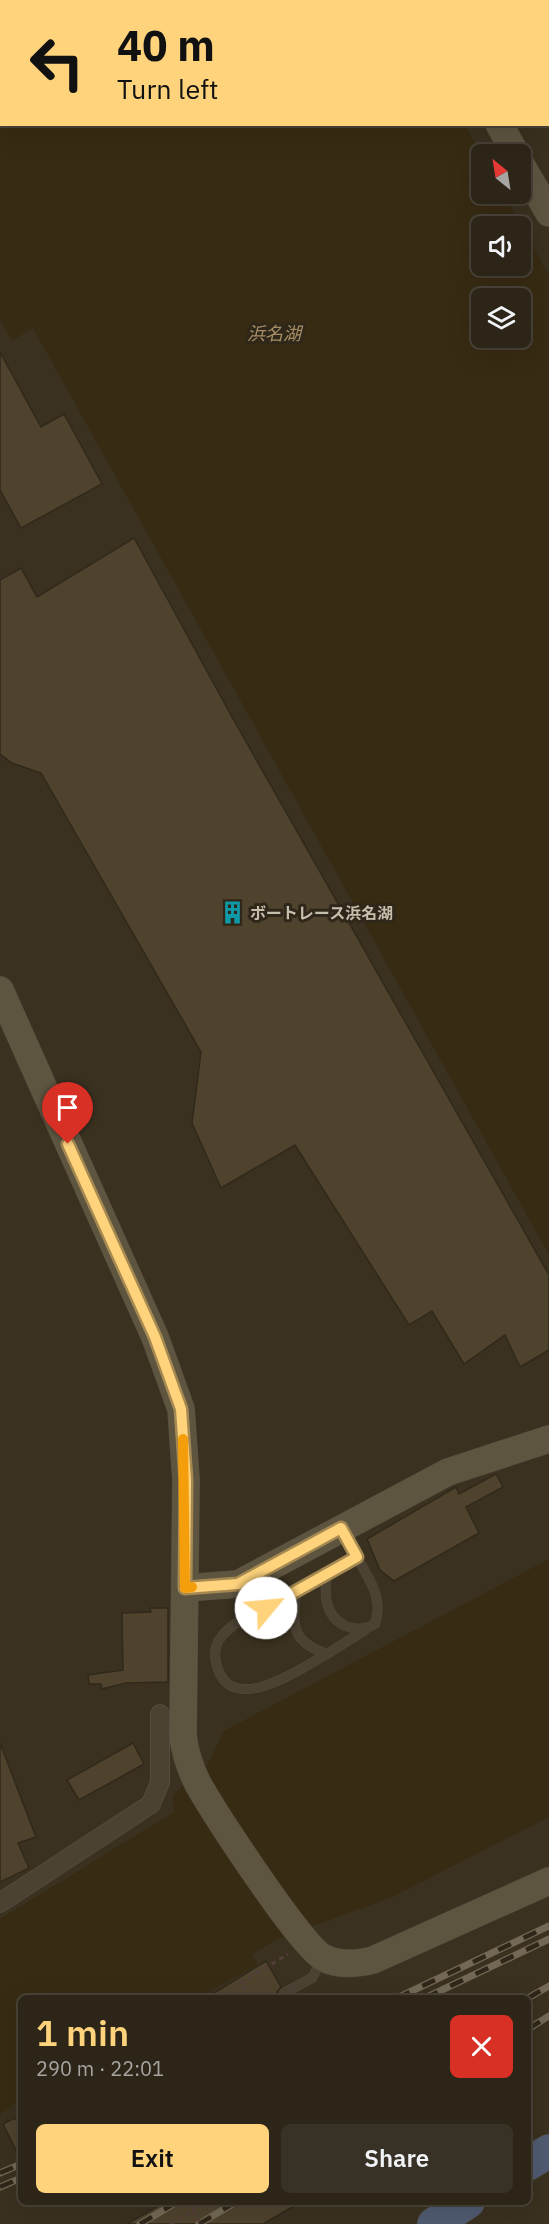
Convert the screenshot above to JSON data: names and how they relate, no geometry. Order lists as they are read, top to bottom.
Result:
{
  "water": ["浜名湖"],
  "places": {
    "building": ["ボートレース浜名湖"]
  },
  "north": "top left",
  "page": {
    "turn": ["40 m", "Turn left"],
    "heading": ["1 min", "290 m · 22:01"],
    "buttons": ["Exit", "Share"]
  }
}
